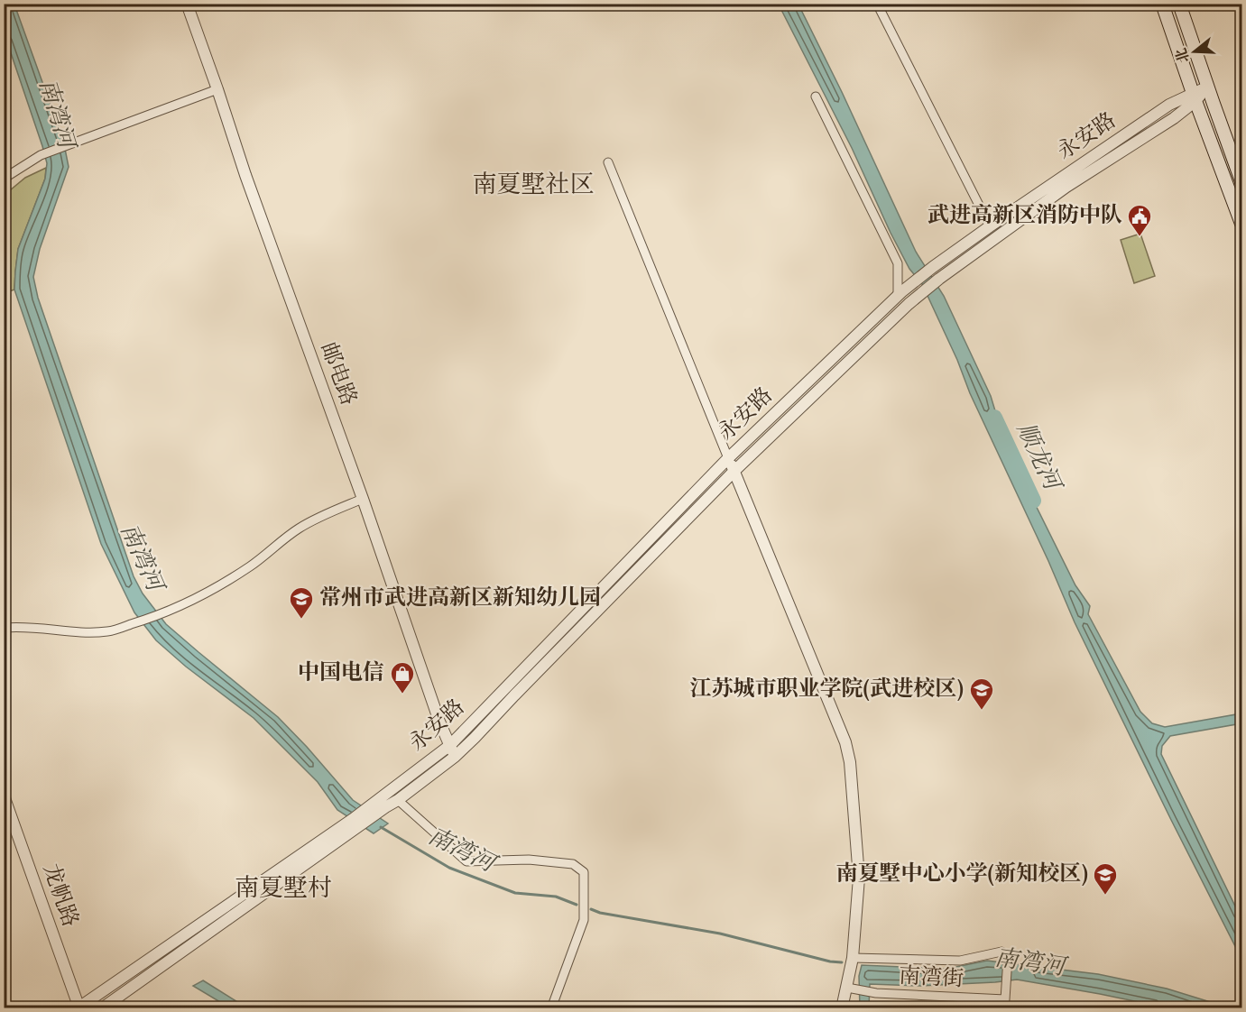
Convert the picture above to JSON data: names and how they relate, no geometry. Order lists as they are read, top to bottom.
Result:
{
  "streets": {
    "street": [
      "永安路",
      "邮电路",
      "龙帆路",
      "南湾街"
    ]
  },
  "crossings": [
    ["永安路", "邮电路"],
    ["永安路", "龙帆路"]
  ],
  "districts": ["南夏墅社区", "南夏墅村"],
  "water": ["南湾河", "顺龙河"],
  "places": {
    "public building": ["武进高新区消防中队"],
    "school or university": ["常州市武进高新区新知幼儿园", "江苏城市职业学院(武进校区)", "南夏墅中心小学(新知校区)"],
    "shop": ["中国电信"]
  },
  "north": "left"
}
